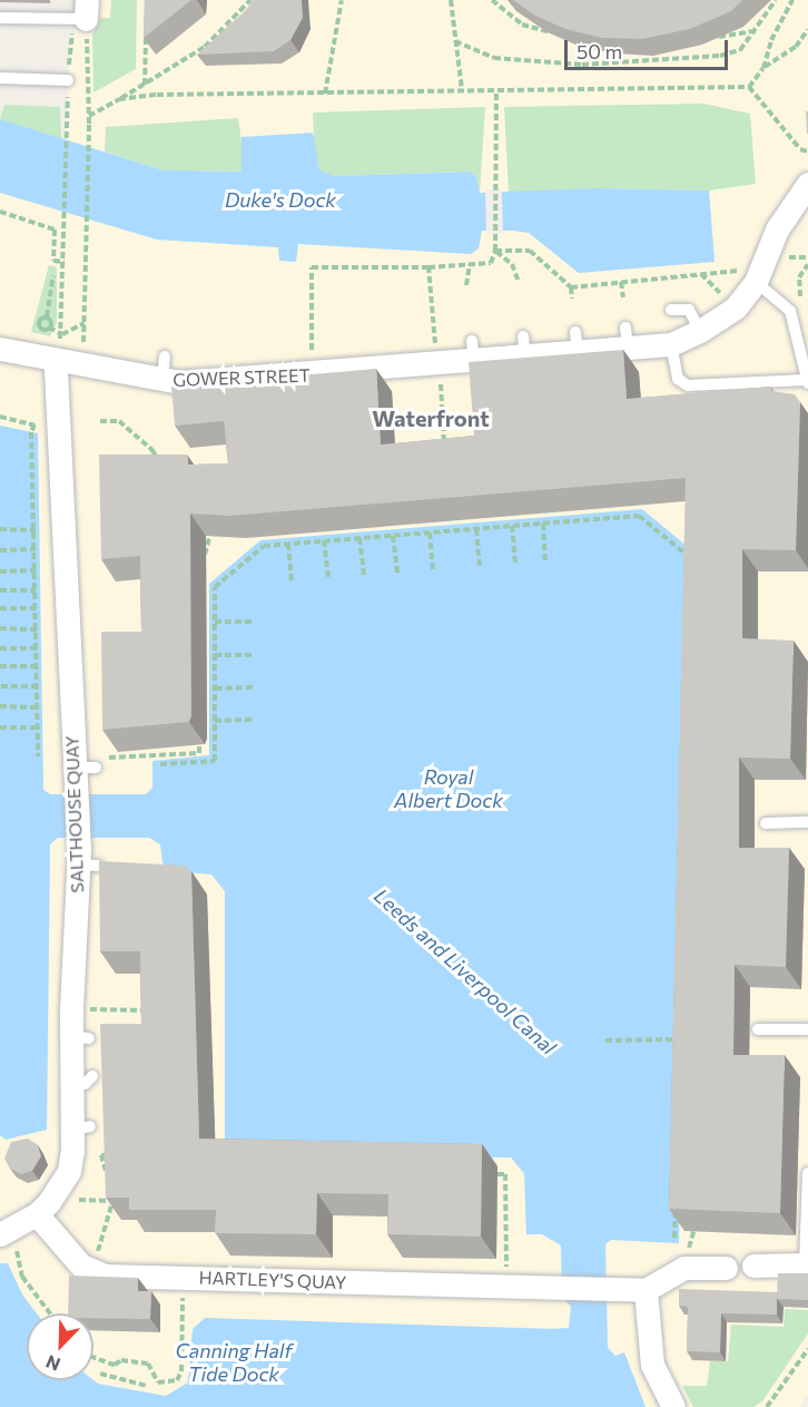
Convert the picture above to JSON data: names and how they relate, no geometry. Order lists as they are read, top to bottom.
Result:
{
  "streets": {
    "street": ["GOWER STREET", "SALTHOUSE QUAY", "HARTLEY'S QUAY"]
  },
  "crossings": [
    ["GOWER STREET", "SALTHOUSE QUAY"],
    ["SALTHOUSE QUAY", "HARTLEY'S QUAY"]
  ],
  "districts": ["Waterfront"],
  "water": [
    "Duke's Dock",
    "Royal Albert Dock",
    "Leeds and Liverpool Canal",
    "Canning Half Tide Dock"
  ],
  "scale_bar": "50 m",
  "north": "bottom left"
}
